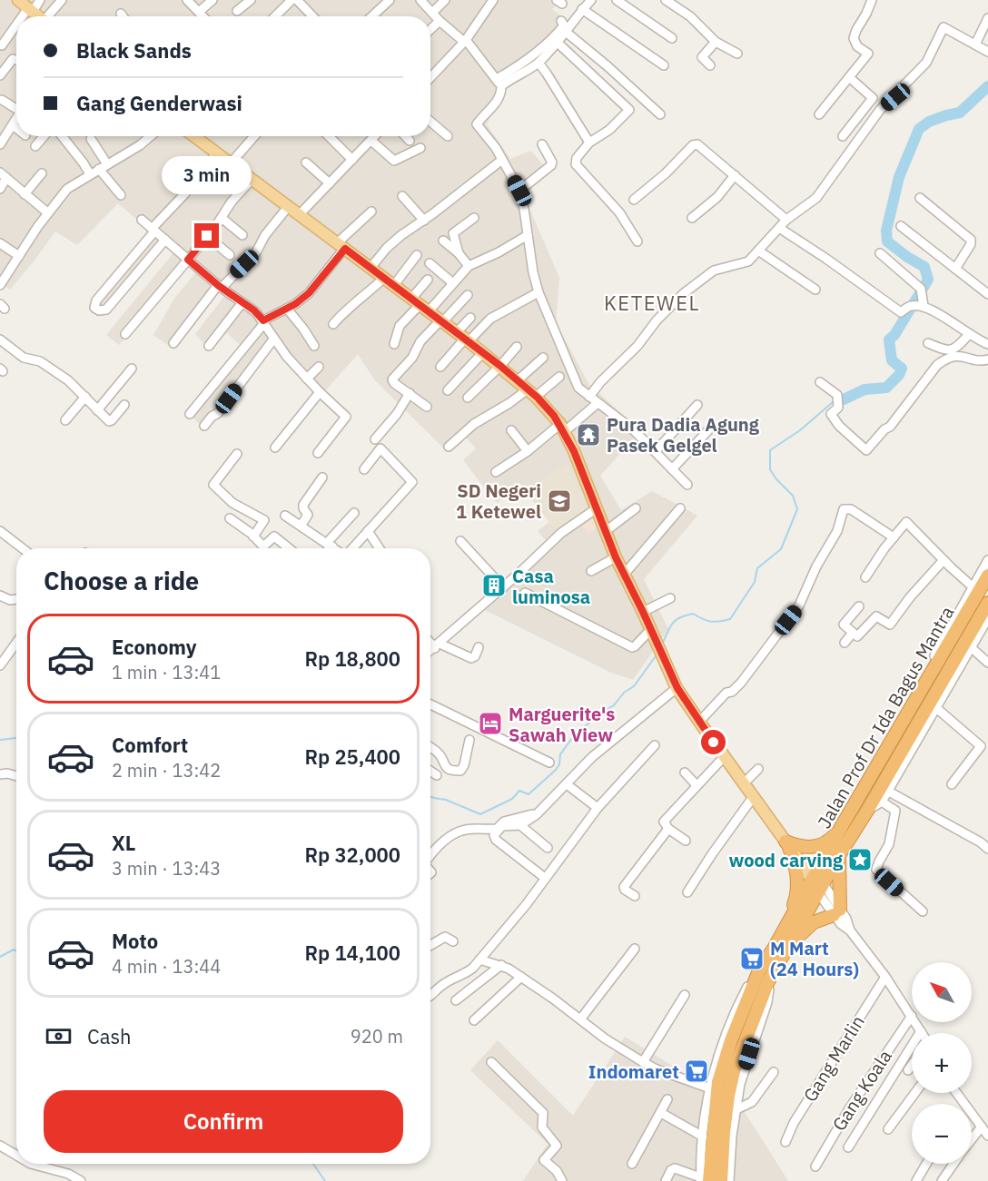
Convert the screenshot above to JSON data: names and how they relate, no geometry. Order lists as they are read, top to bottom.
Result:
{
  "streets": {
    "highway": ["Jalan Prof Dr Ida Bagus Mantra"],
    "street": ["Gang Marlin", "Gang Koala"]
  },
  "districts": ["KETEWEL"],
  "places": {
    "temple": ["Pura Dadia Agung Pasek Gelgel"],
    "school or university": ["SD Negeri 1 Ketewel"],
    "building": ["Casa luminosa"],
    "hotel": ["Marguerite's Sawah View"],
    "place": ["wood carving"],
    "supermarket": ["M Mart (24 Hours)", "Indomaret"]
  },
  "north": "top left",
  "page": {
    "banner": ["Black Sands", "Gang Genderwasi"],
    "bubble": "3 min",
    "heading": "Choose a ride",
    "list": [
      {
        "name": "Economy",
        "note": "1 min · 13:41",
        "value": "Rp 18,800"
      },
      {
        "name": "Comfort",
        "note": "2 min · 13:42",
        "value": "Rp 25,400"
      },
      {
        "name": "XL",
        "note": "3 min · 13:43",
        "value": "Rp 32,000"
      },
      {
        "name": "Moto",
        "note": "4 min · 13:44",
        "value": "Rp 14,100"
      }
    ],
    "map_buttons": ["+", "−"],
    "pay": ["Cash", "920 m"],
    "buttons": "Confirm"
  }
}
